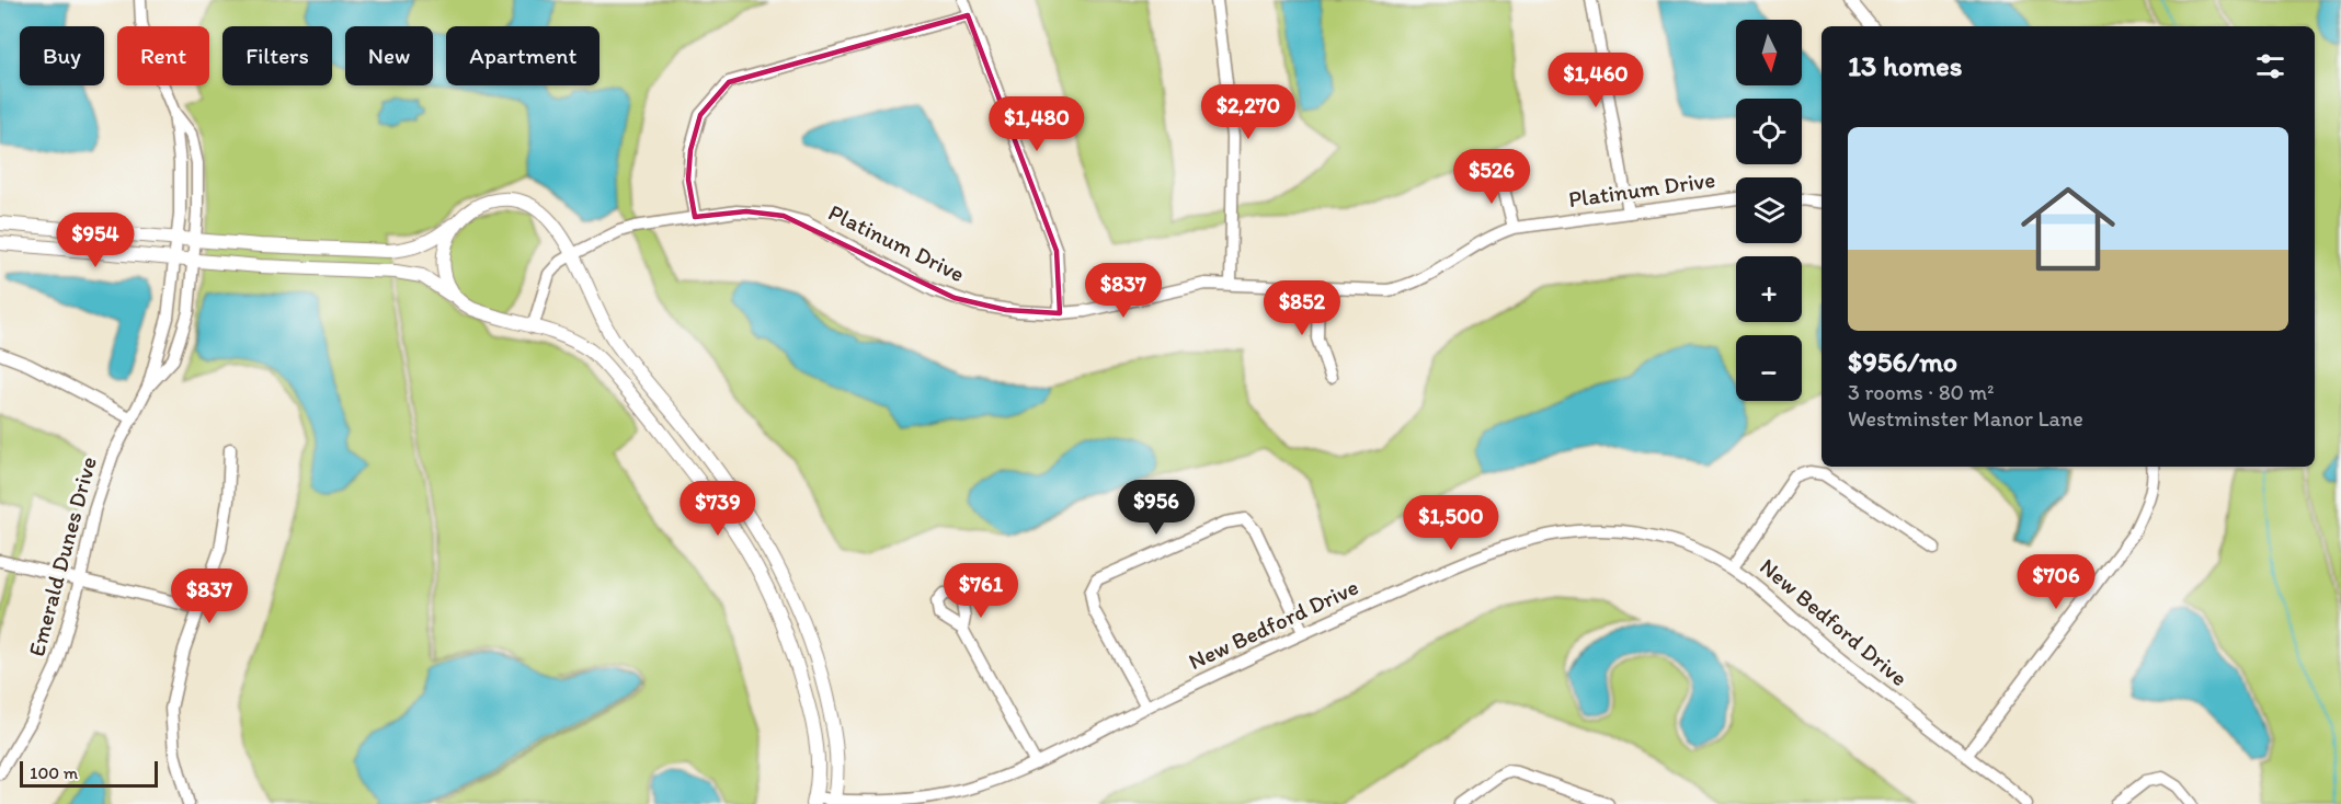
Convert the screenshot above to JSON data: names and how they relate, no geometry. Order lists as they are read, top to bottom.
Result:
{
  "streets": {
    "street": ["Platinum Drive", "Emerald Dunes Drive", "New Bedford Drive"]
  },
  "scale_bar": "100 m",
  "north": "bottom",
  "page": {
    "map_buttons": ["+", "−"],
    "chip": [
      "Buy",
      "Rent",
      "Filters",
      "New",
      "Apartment"
    ],
    "heading": "13 homes",
    "price": [
      "$1,460",
      "$2,270",
      "$1,480",
      "$526",
      "$954",
      "$837",
      "$852",
      "$956",
      "$739",
      "$1,500",
      "$706",
      "$761",
      "$837"
    ],
    "list": [
      {
        "name": "$956/mo",
        "note": "3 rooms · 80 m² · Westminster Manor Lane"
      }
    ],
    "scale": "100 m"
  }
}
